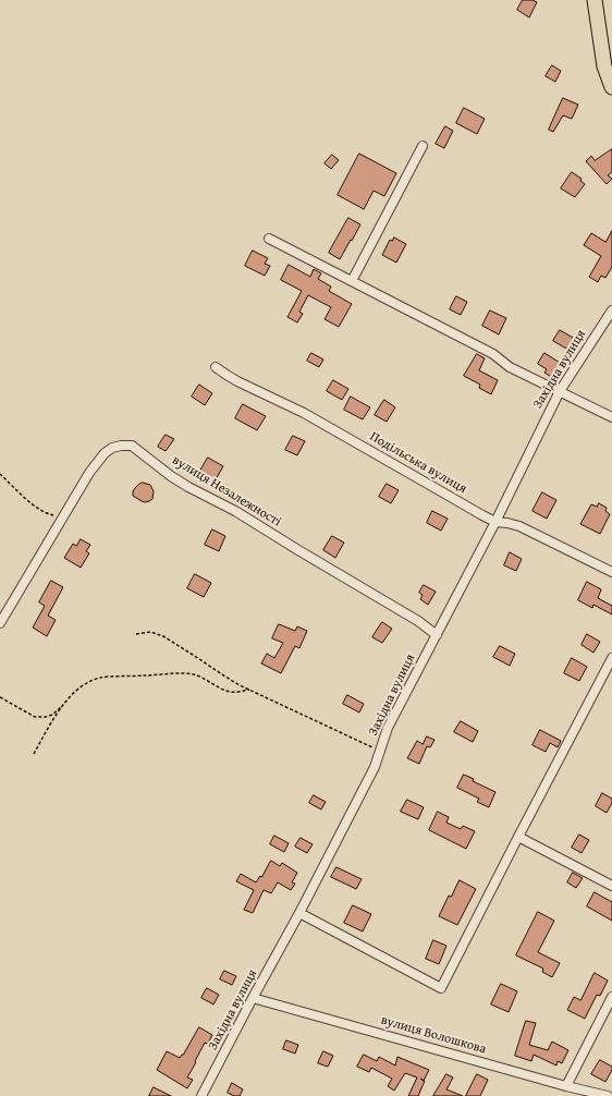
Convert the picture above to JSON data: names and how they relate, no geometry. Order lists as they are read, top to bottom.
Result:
{
  "streets": {
    "street": [
      "Західна вулиця",
      "Подільська вулиця",
      "вулиця Незалежності",
      "вулиця Волошкова"
    ]
  },
  "crossings": [
    ["Західна вулиця", "Подільська вулиця"],
    ["Західна вулиця", "вулиця Незалежності"],
    ["Західна вулиця", "вулиця Волошкова"]
  ]
}
